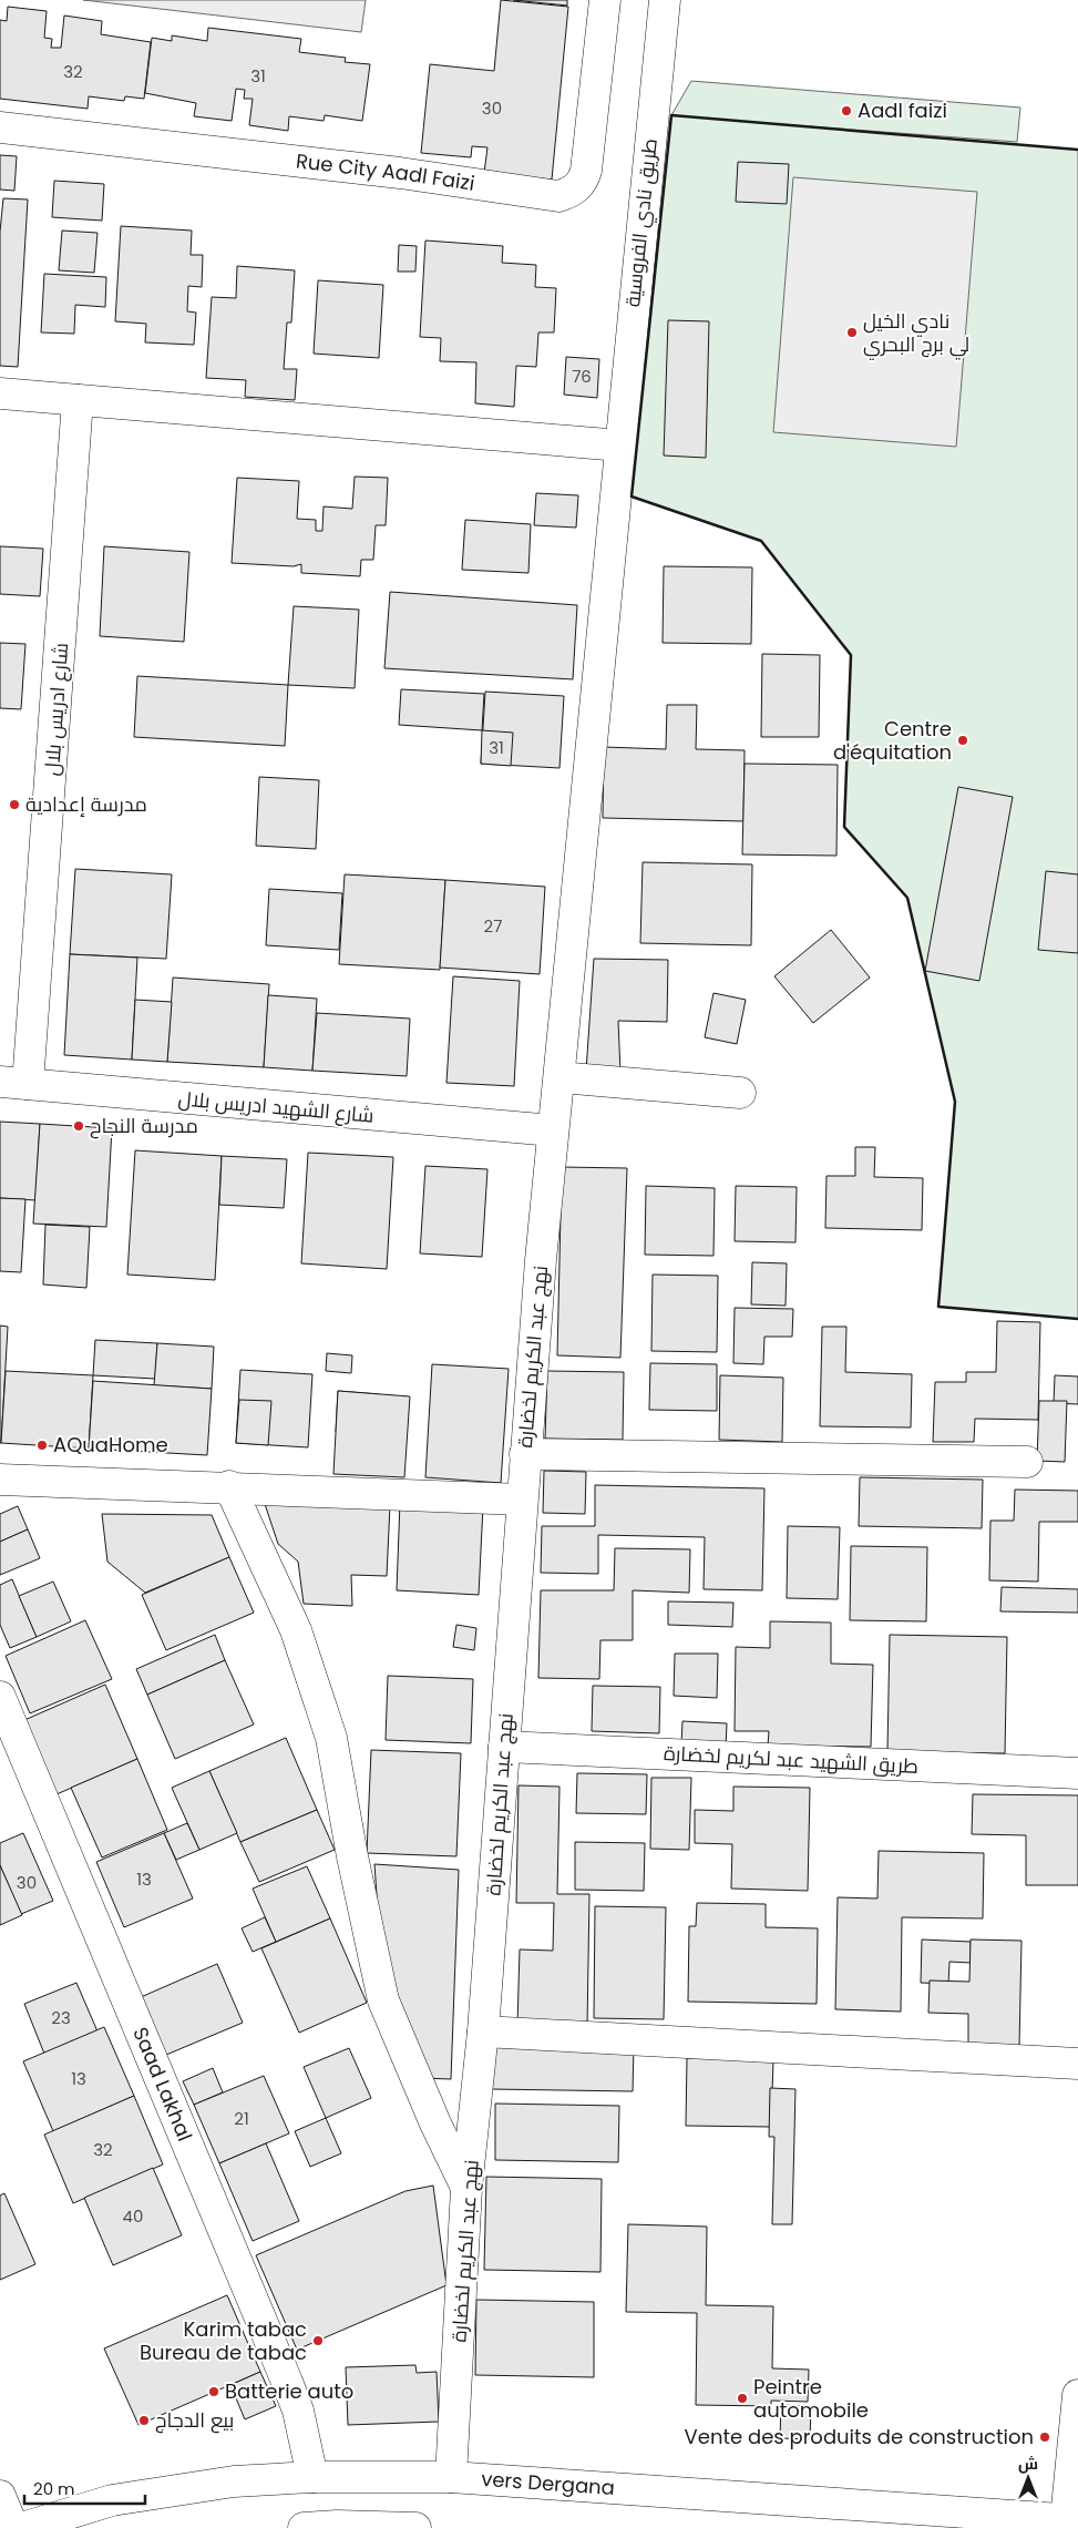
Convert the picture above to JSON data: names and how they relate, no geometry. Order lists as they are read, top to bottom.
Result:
{
  "streets": {
    "main road": [
      "Rue City Aadl Faizi",
      "طريق نادي الفروسية",
      "شارع ادريس بلال",
      "شارع الشهيد ادريس بلال",
      "نهج عبد الكريم لخضارة",
      "طريق الشهيد عبد لكريم لخضارة",
      "Saad Lakhal",
      "vers Dergana"
    ]
  },
  "crossings": [
    ["طريق نادي الفروسية", "نهج عبد الكريم لخضارة"],
    ["شارع ادريس بلال", "شارع الشهيد ادريس بلال"],
    ["شارع الشهيد ادريس بلال", "نهج عبد الكريم لخضارة"],
    ["نهج عبد الكريم لخضارة", "طريق الشهيد عبد لكريم لخضارة"],
    ["نهج عبد الكريم لخضارة", "vers Dergana"],
    ["Saad Lakhal", "vers Dergana"]
  ],
  "places": [
    "Aadl faizi",
    "نادي الخيل لي برج البحري",
    "Centre d'équitation",
    "مدرسة إعدادية",
    "مدرسة النجاح",
    "AQuaHome",
    "Karim tabac Bureau de tabac",
    "Batterie auto",
    "Peintre automobile",
    "بيع الدجاج",
    "Vente des produits de construction"
  ],
  "house_numbers": [
    "32",
    "31",
    "30",
    "76",
    "31",
    "27",
    "13",
    "30",
    "23",
    "13",
    "21",
    "32",
    "40"
  ],
  "scale_bar": "20 m",
  "north": "top"
}
